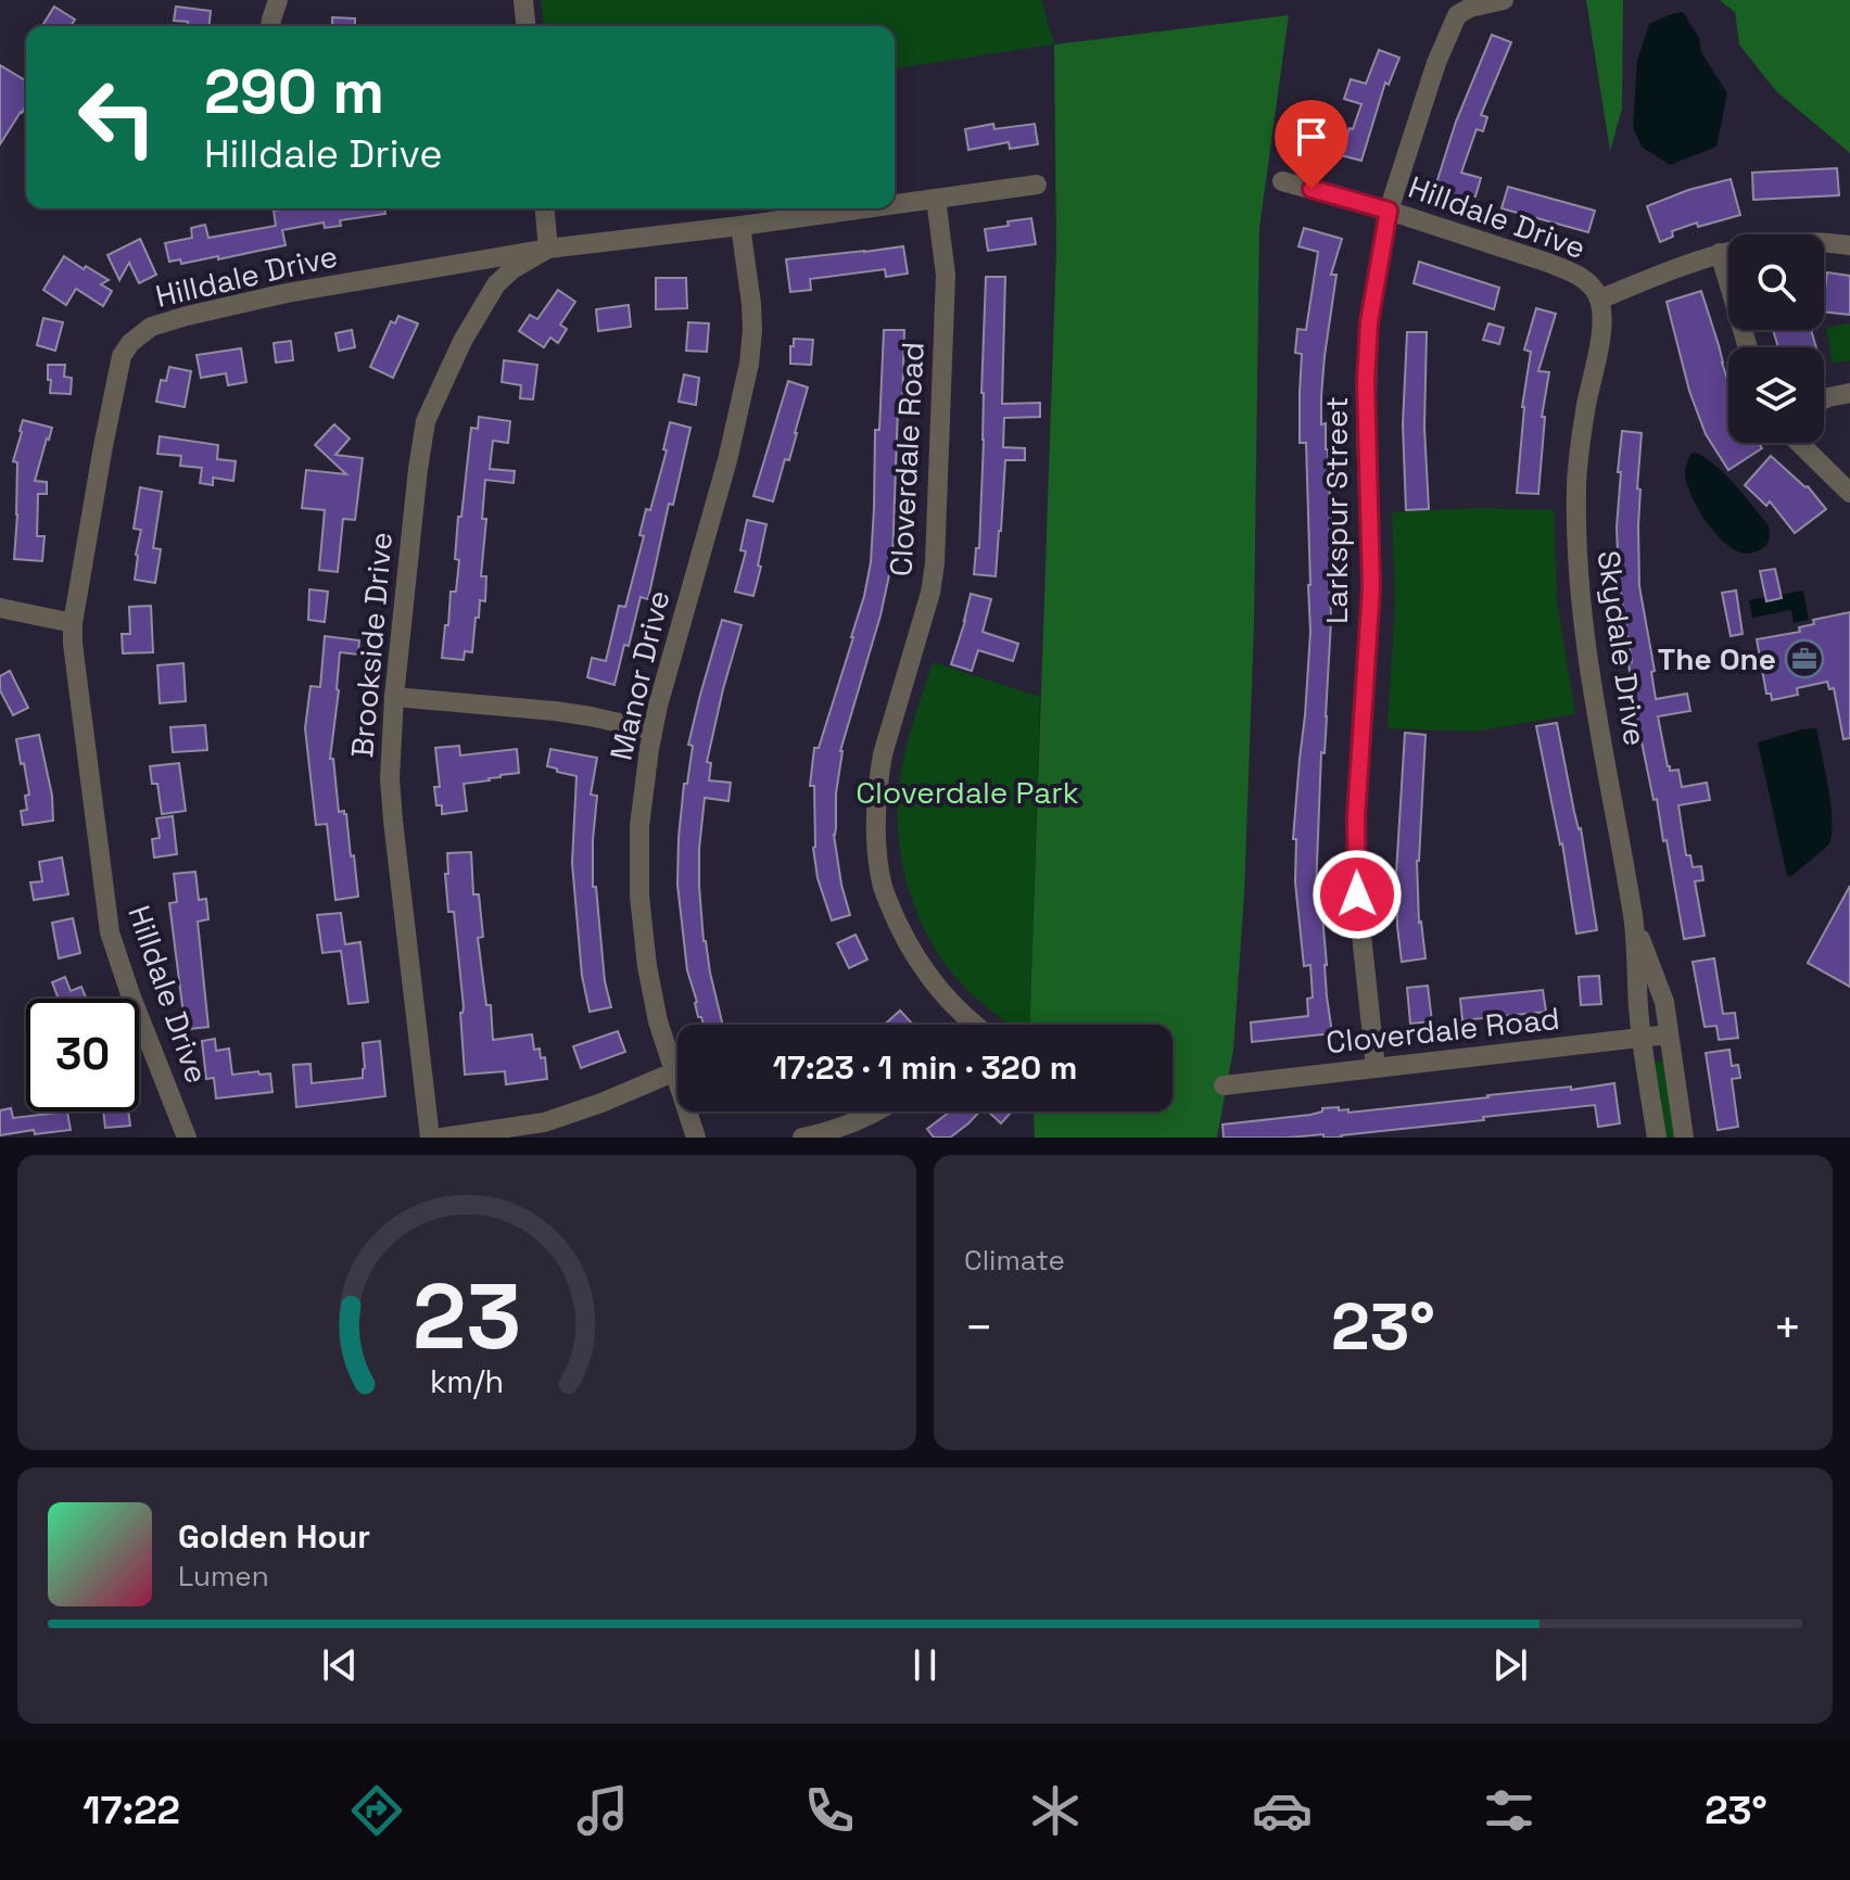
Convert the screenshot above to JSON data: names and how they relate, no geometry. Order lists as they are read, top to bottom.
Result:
{
  "streets": {
    "street": [
      "Hilldale Drive",
      "Cloverdale Road",
      "Larkspur Street",
      "Brookside Drive",
      "Skydale Drive",
      "Manor Drive"
    ]
  },
  "crossings": [
    ["Hilldale Drive", "Cloverdale Road"],
    ["Hilldale Drive", "Larkspur Street"],
    ["Hilldale Drive", "Brookside Drive"],
    ["Hilldale Drive", "Skydale Drive"],
    ["Hilldale Drive", "Manor Drive"],
    ["Cloverdale Road", "Larkspur Street"],
    ["Cloverdale Road", "Skydale Drive"]
  ],
  "parks": ["Cloverdale Park"],
  "places": {
    "office": ["The One"]
  },
  "page": {
    "turn": ["290 m", "Hilldale Drive"],
    "limit": "30",
    "trip": "17:23 · 1 min · 320 m",
    "tile": "Climate",
    "heat": ["−", "23°", "+"],
    "song": ["Golden Hour", "Lumen"],
    "tabs": ["17:22", "23°"],
    "gauge": ["23", "km/h"]
  }
}
